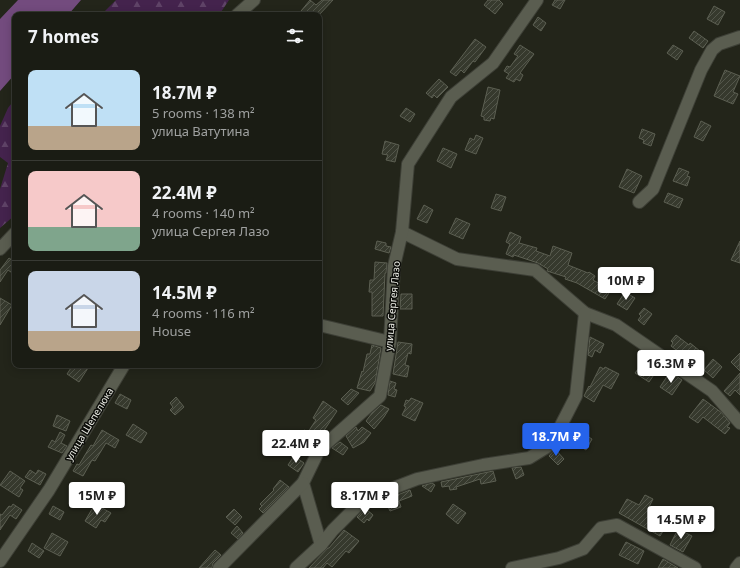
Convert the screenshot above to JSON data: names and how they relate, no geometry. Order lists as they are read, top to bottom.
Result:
{
  "streets": {
    "street": ["улица Сергея Лазо", "улица Шепелюка"]
  },
  "page": {
    "heading": "7 homes",
    "list": [
      {
        "name": "18.7M ₽",
        "note": "5 rooms · 138 m² · улица Ватутина"
      },
      {
        "name": "22.4M ₽",
        "note": "4 rooms · 140 m² · улица Сергея Лазо"
      },
      {
        "name": "14.5M ₽",
        "note": "4 rooms · 116 m² · House"
      }
    ],
    "price": [
      "10M ₽",
      "16.3M ₽",
      "18.7M ₽",
      "22.4M ₽",
      "15M ₽",
      "8.17M ₽",
      "14.5M ₽"
    ]
  }
}
